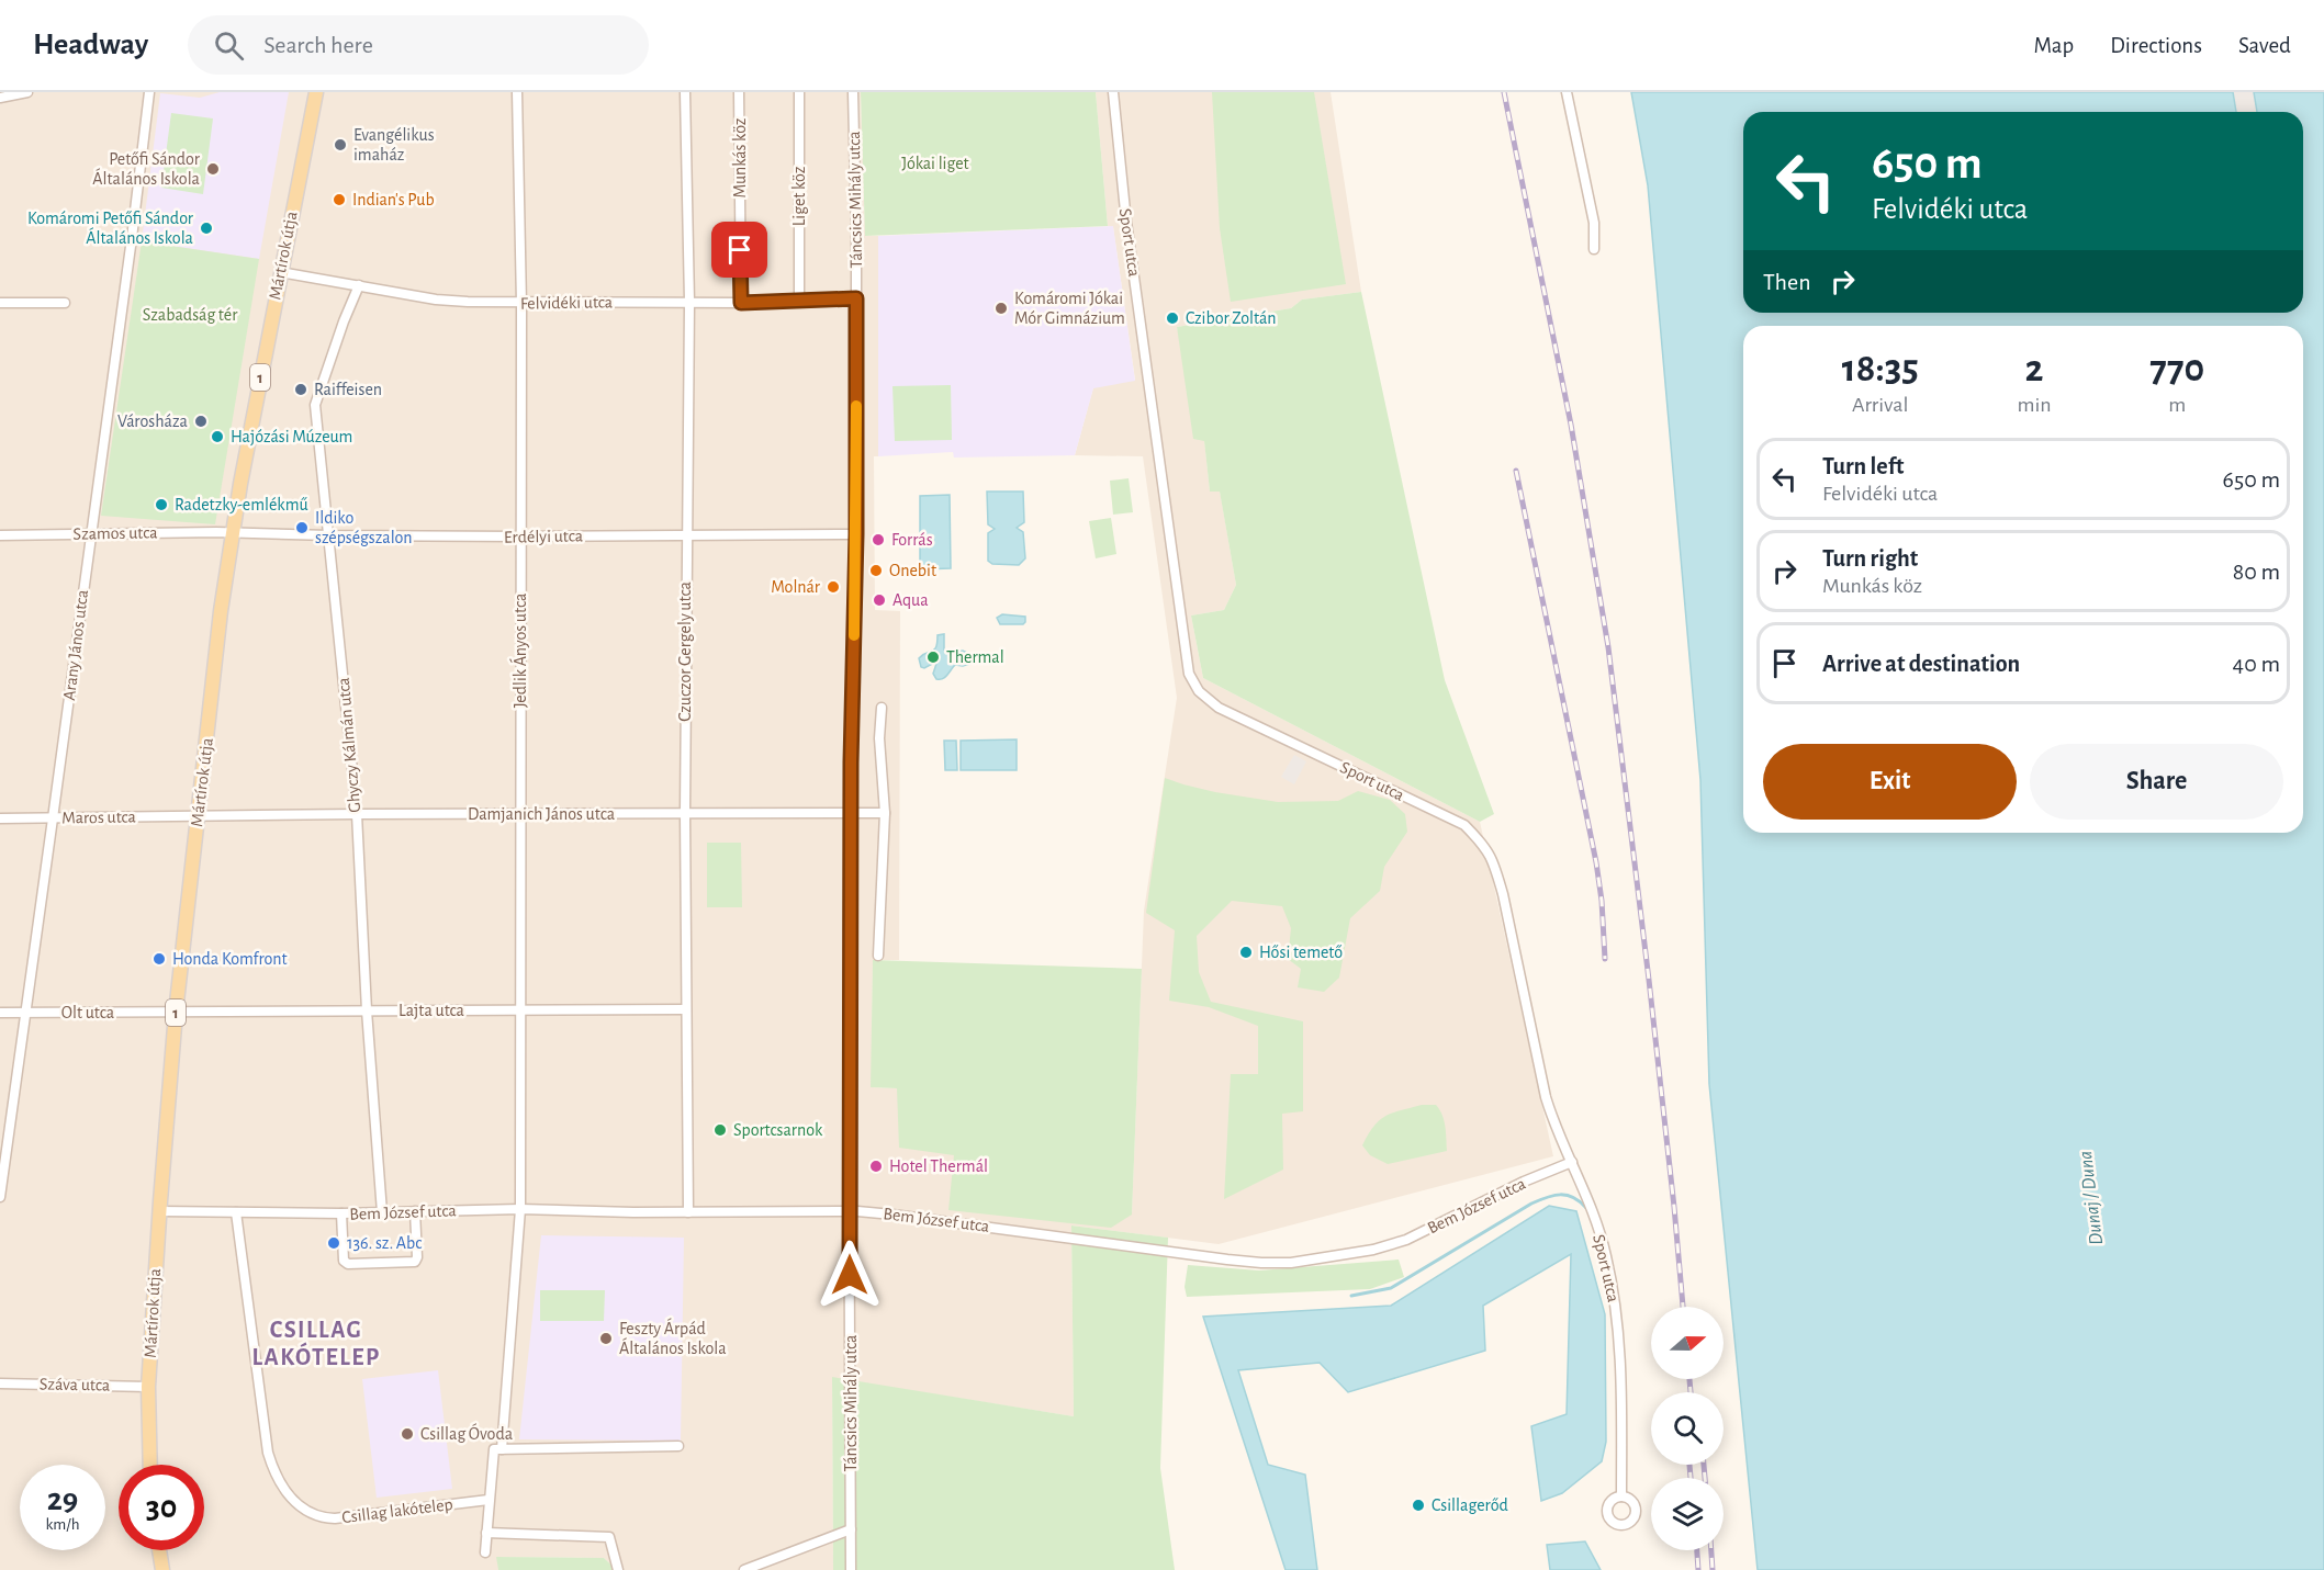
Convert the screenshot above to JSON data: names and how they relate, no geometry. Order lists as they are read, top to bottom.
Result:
{
  "streets": {
    "main road": ["Mártírok útja", "1"],
    "street": [
      "Munkás köz",
      "Liget köz",
      "Táncsics Mihály utca",
      "Sport utca",
      "Felvidéki utca",
      "Szamos utca",
      "Erdélyi utca",
      "Arany János utca",
      "Jedlik Ányos utca",
      "Czuczor Gergely utca",
      "Ghyczy Kálmán utca",
      "Damjanich János utca",
      "Maros utca",
      "Lajta utca",
      "Olt utca",
      "Bem József utca",
      "Száva utca",
      "Csillag lakótelep"
    ]
  },
  "crossings": [
    ["Munkás köz", "Felvidéki utca"],
    ["Liget köz", "Felvidéki utca"],
    ["Táncsics Mihály utca", "Felvidéki utca"],
    ["Táncsics Mihály utca", "Erdélyi utca"],
    ["Táncsics Mihály utca", "Damjanich János utca"],
    ["Táncsics Mihály utca", "Bem József utca"],
    ["Sport utca", "Bem József utca"],
    ["Mártírok útja", "Felvidéki utca"],
    ["Mártírok útja", "Szamos utca"],
    ["Mártírok útja", "Erdélyi utca"],
    ["Mártírok útja", "Damjanich János utca"],
    ["Mártírok útja", "Maros utca"],
    ["Mártírok útja", "Lajta utca"],
    ["Mártírok útja", "Olt utca"],
    ["Mártírok útja", "Bem József utca"],
    ["Mártírok útja", "Száva utca"],
    ["Felvidéki utca", "Jedlik Ányos utca"],
    ["Felvidéki utca", "Czuczor Gergely utca"],
    ["Felvidéki utca", "Ghyczy Kálmán utca"],
    ["Szamos utca", "Erdélyi utca"],
    ["Szamos utca", "Arany János utca"],
    ["Erdélyi utca", "Jedlik Ányos utca"],
    ["Erdélyi utca", "Czuczor Gergely utca"],
    ["Erdélyi utca", "Ghyczy Kálmán utca"],
    ["Arany János utca", "Maros utca"],
    ["Arany János utca", "Olt utca"],
    ["Jedlik Ányos utca", "Damjanich János utca"],
    ["Jedlik Ányos utca", "Lajta utca"],
    ["Jedlik Ányos utca", "Bem József utca"],
    ["Czuczor Gergely utca", "Damjanich János utca"],
    ["Czuczor Gergely utca", "Lajta utca"],
    ["Czuczor Gergely utca", "Bem József utca"],
    ["Ghyczy Kálmán utca", "Damjanich János utca"],
    ["Ghyczy Kálmán utca", "Lajta utca"],
    ["Ghyczy Kálmán utca", "Bem József utca"],
    ["Damjanich János utca", "Maros utca"],
    ["Lajta utca", "Olt utca"],
    ["Bem József utca", "Csillag lakótelep"]
  ],
  "districts": ["CSILLAG LAKÓTELEP"],
  "water": ["Dunaj / Duna"],
  "parks": ["Jókai liget", "Szabadság tér"],
  "places": [
    "Evangélikus imaház",
    "Petőfi Sándor Általános Iskola",
    "Indian's Pub",
    "Komáromi Petőfi Sándor Általános Iskola",
    "Komáromi Jókai Mór Gimnázium",
    "Czibor Zoltán",
    "Raiffeisen",
    "Városháza",
    "Hajózási Múzeum",
    "Radetzky-emlékmű",
    "Ildiko szépségszalon",
    "Forrás",
    "Onebit",
    "Molnár",
    "Aqua",
    "Thermal",
    "Hősi temető",
    "Honda Komfront",
    "Sportcsarnok",
    "Hotel Thermál",
    "136. sz. Abc",
    "Feszty Árpád Általános Iskola",
    "Csillag Óvoda",
    "Csillagerőd"
  ],
  "north": "right",
  "page": {
    "header": "Headway",
    "search": "Search here",
    "nav": ["Map", "Directions", "Saved"],
    "turn": ["650 m", "Felvidéki utca"],
    "then": "Then",
    "eta": [
      "18:35",
      "Arrival",
      "2",
      "min",
      "770",
      "m"
    ],
    "list": [
      {
        "name": "Turn left",
        "note": "Felvidéki utca",
        "value": "650 m"
      },
      {
        "name": "Turn right",
        "note": "Munkás köz",
        "value": "80 m"
      },
      {
        "name": "Arrive at destination",
        "value": "40 m"
      }
    ],
    "buttons": ["Exit", "Share"],
    "speed": "29 km/h",
    "limit": "30"
  }
}
